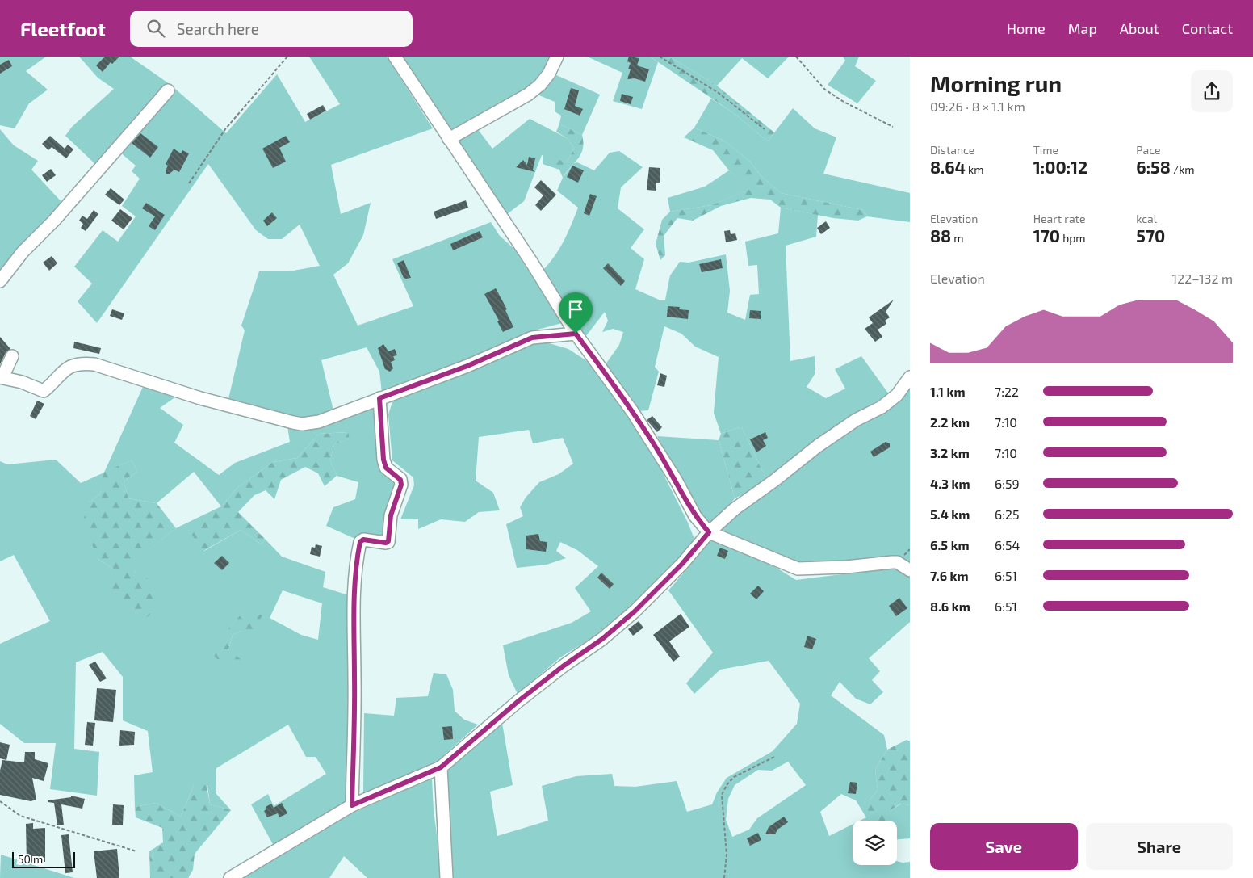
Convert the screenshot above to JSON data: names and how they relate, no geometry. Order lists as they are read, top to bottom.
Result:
{
  "scale_bar": "50 m",
  "page": {
    "header": "Fleetfoot",
    "search": "Search here",
    "nav": [
      "Home",
      "Map",
      "About",
      "Contact"
    ],
    "heading": ["Morning run", "09:26 · 8 × 1.1 km"],
    "stats": [
      ["Distance", "8.64 km"],
      ["Time", "1:00:12"],
      ["Pace", "6:58 /km"],
      ["Elevation", "88 m"],
      ["Heart rate", "170 bpm"],
      ["kcal", "570"]
    ],
    "chart": ["Elevation", "122–132 m"],
    "list": [
      {
        "name": "1.1 km",
        "note": "7:22"
      },
      {
        "name": "2.2 km",
        "note": "7:10"
      },
      {
        "name": "3.2 km",
        "note": "7:10"
      },
      {
        "name": "4.3 km",
        "note": "6:59"
      },
      {
        "name": "5.4 km",
        "note": "6:25"
      },
      {
        "name": "6.5 km",
        "note": "6:54"
      },
      {
        "name": "7.6 km",
        "note": "6:51"
      },
      {
        "name": "8.6 km",
        "note": "6:51"
      }
    ],
    "buttons": ["Save", "Share"],
    "scale": "50 m"
  }
}
